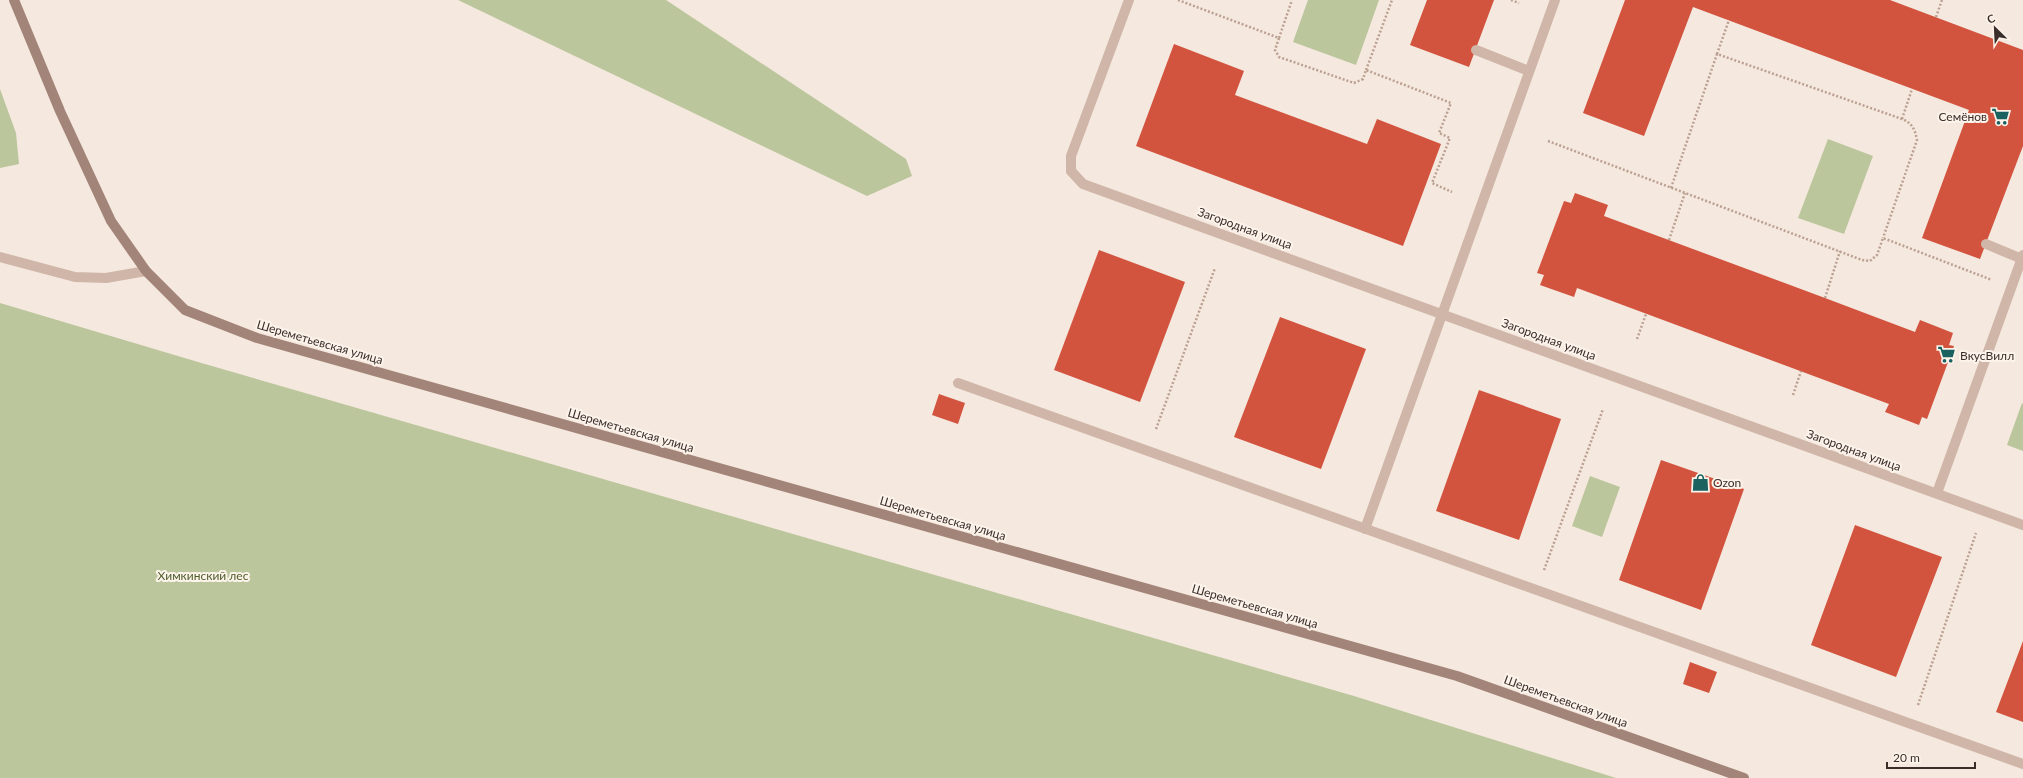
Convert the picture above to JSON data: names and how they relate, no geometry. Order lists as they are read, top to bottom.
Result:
{
  "streets": {
    "main road": ["Шереметьевская улица"],
    "street": ["Загородная улица"]
  },
  "parks": ["Химкинский лес"],
  "places": {
    "supermarket": ["Семёнов", "ВкусВилл"],
    "shop": ["Ozon"]
  },
  "scale_bar": "20 m",
  "north": "top left"
}
